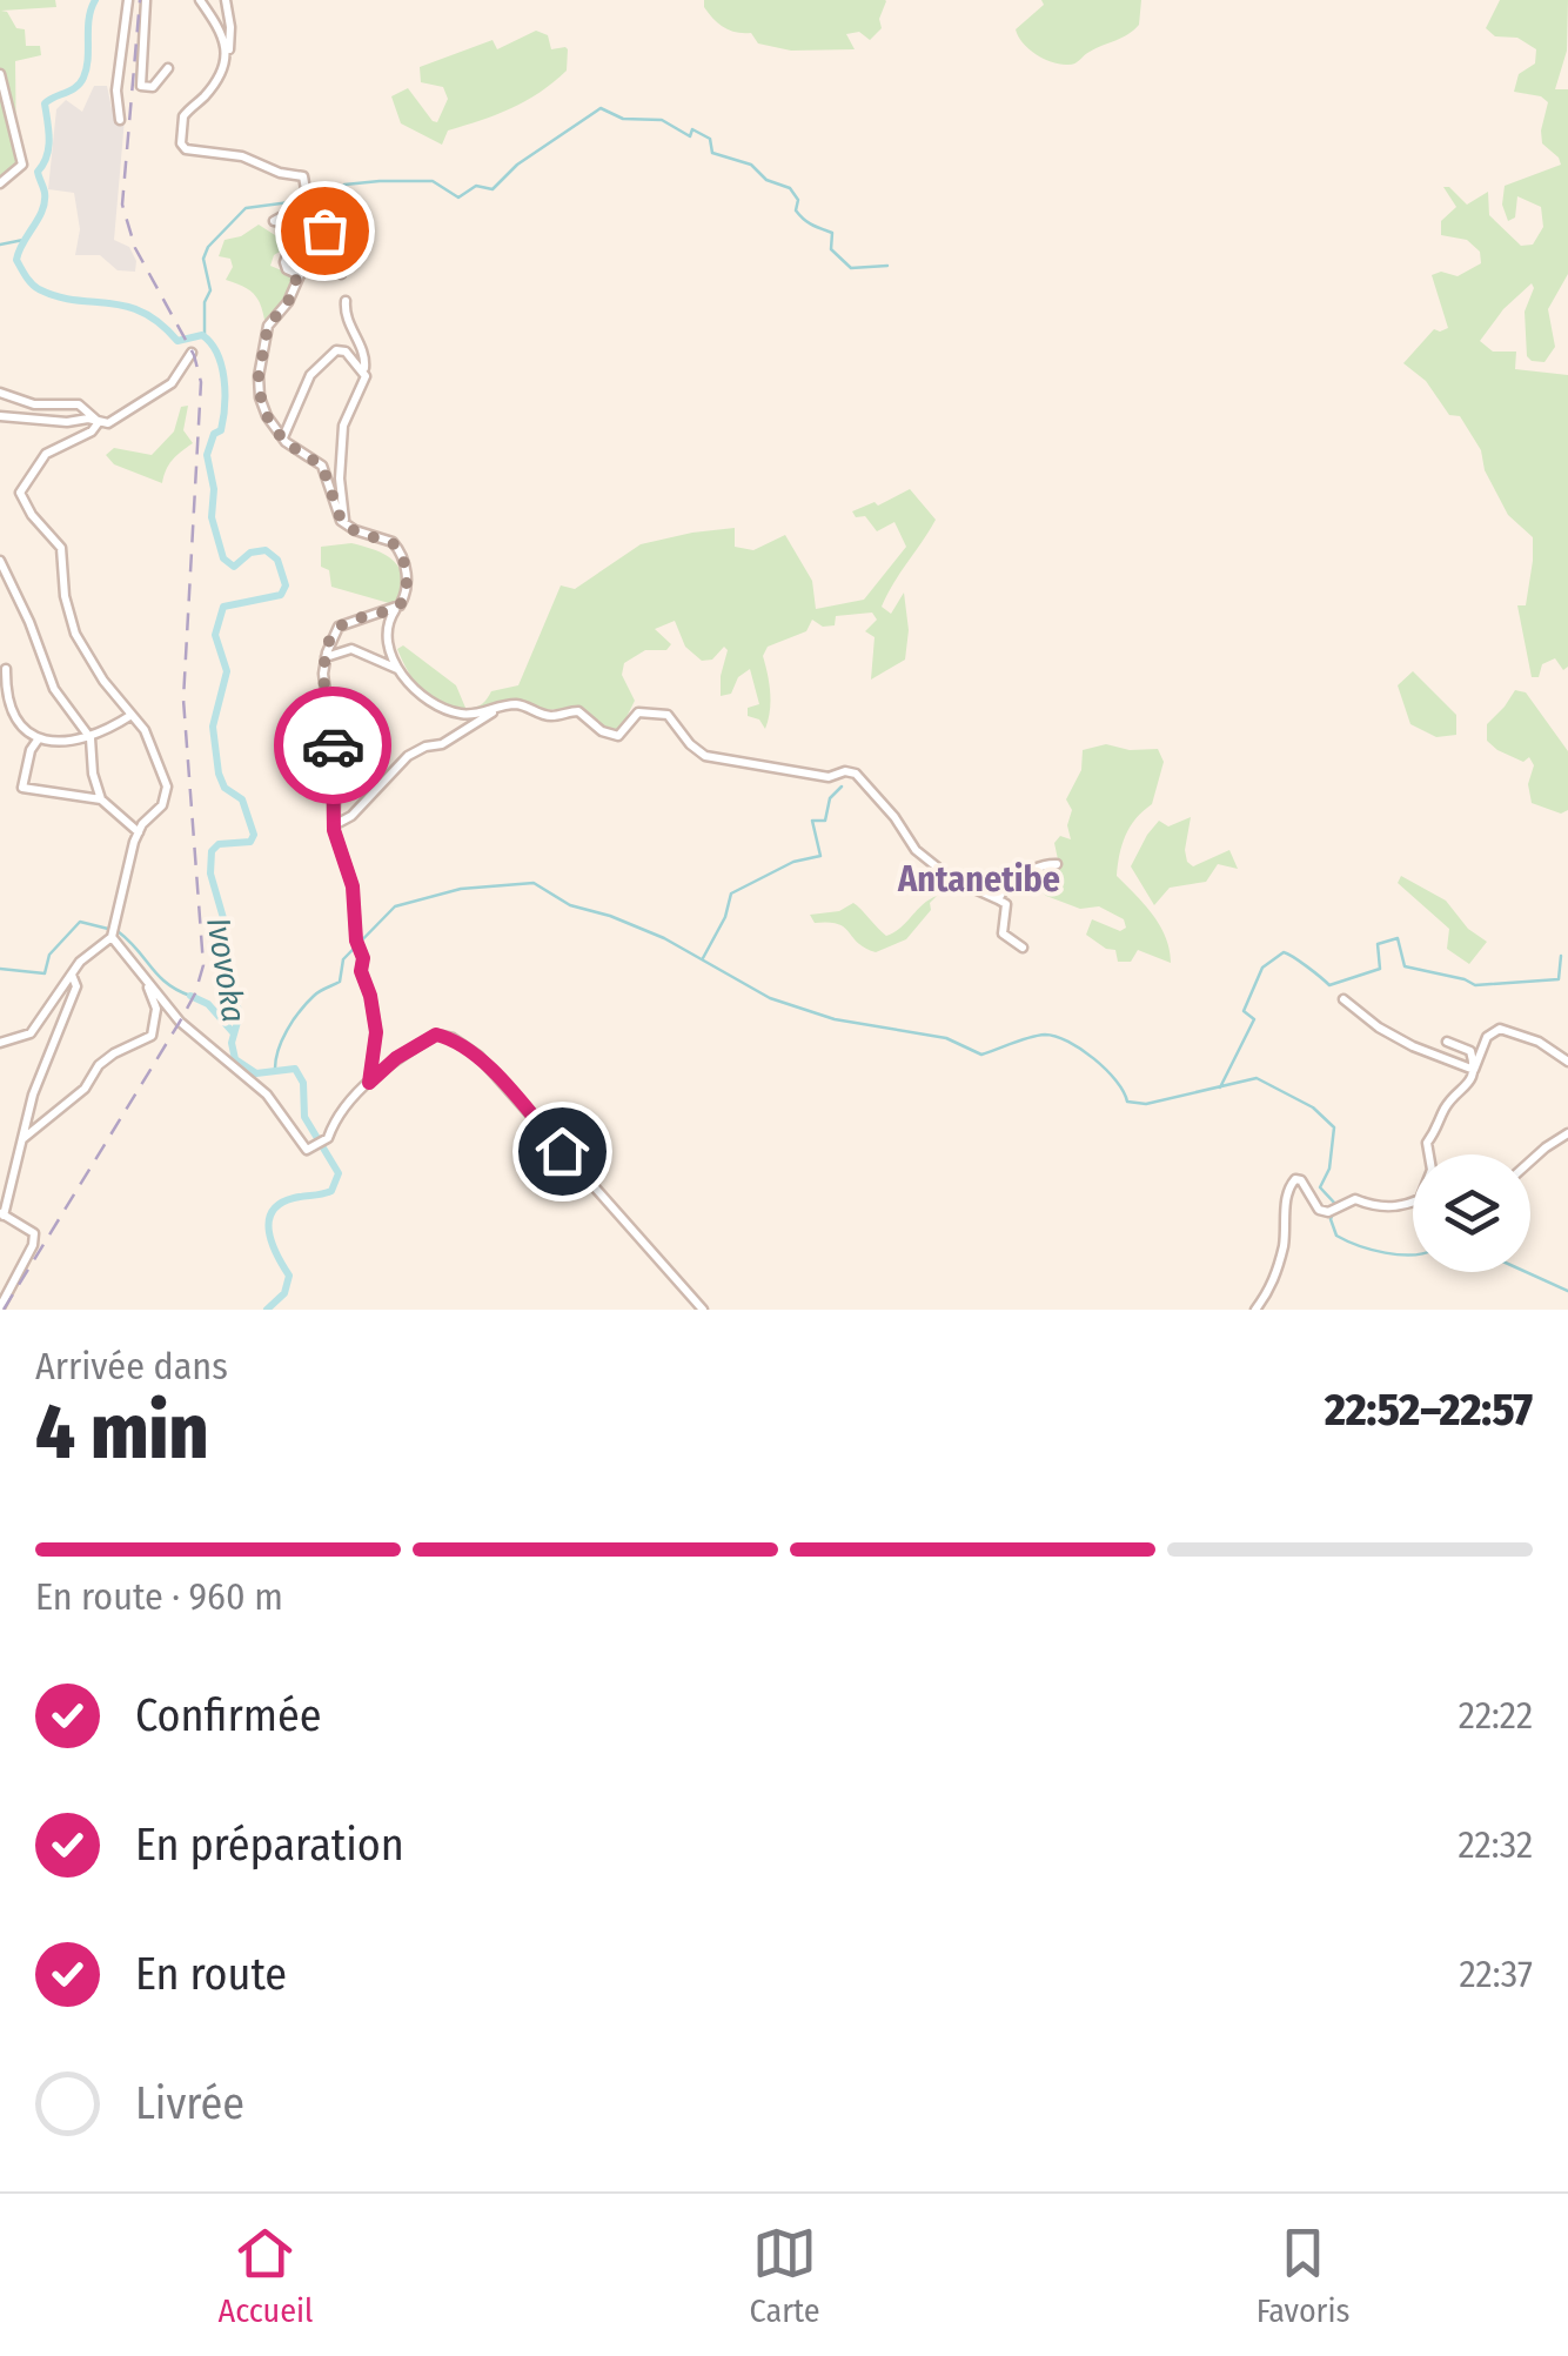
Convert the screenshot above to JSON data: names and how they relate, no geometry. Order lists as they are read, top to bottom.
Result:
{
  "districts": ["Antanetibe"],
  "water": ["Ivovoka"],
  "page": {
    "heading": ["4 min", "Arrivée dans", "22:52–22:57"],
    "bar": "En route · 960 m",
    "list": [
      ["Confirmée", "22:22"],
      ["En préparation", "22:32"],
      ["En route", "22:37"],
      "Livrée"
    ],
    "tabs": ["Accueil", "Carte", "Favoris"]
  }
}
